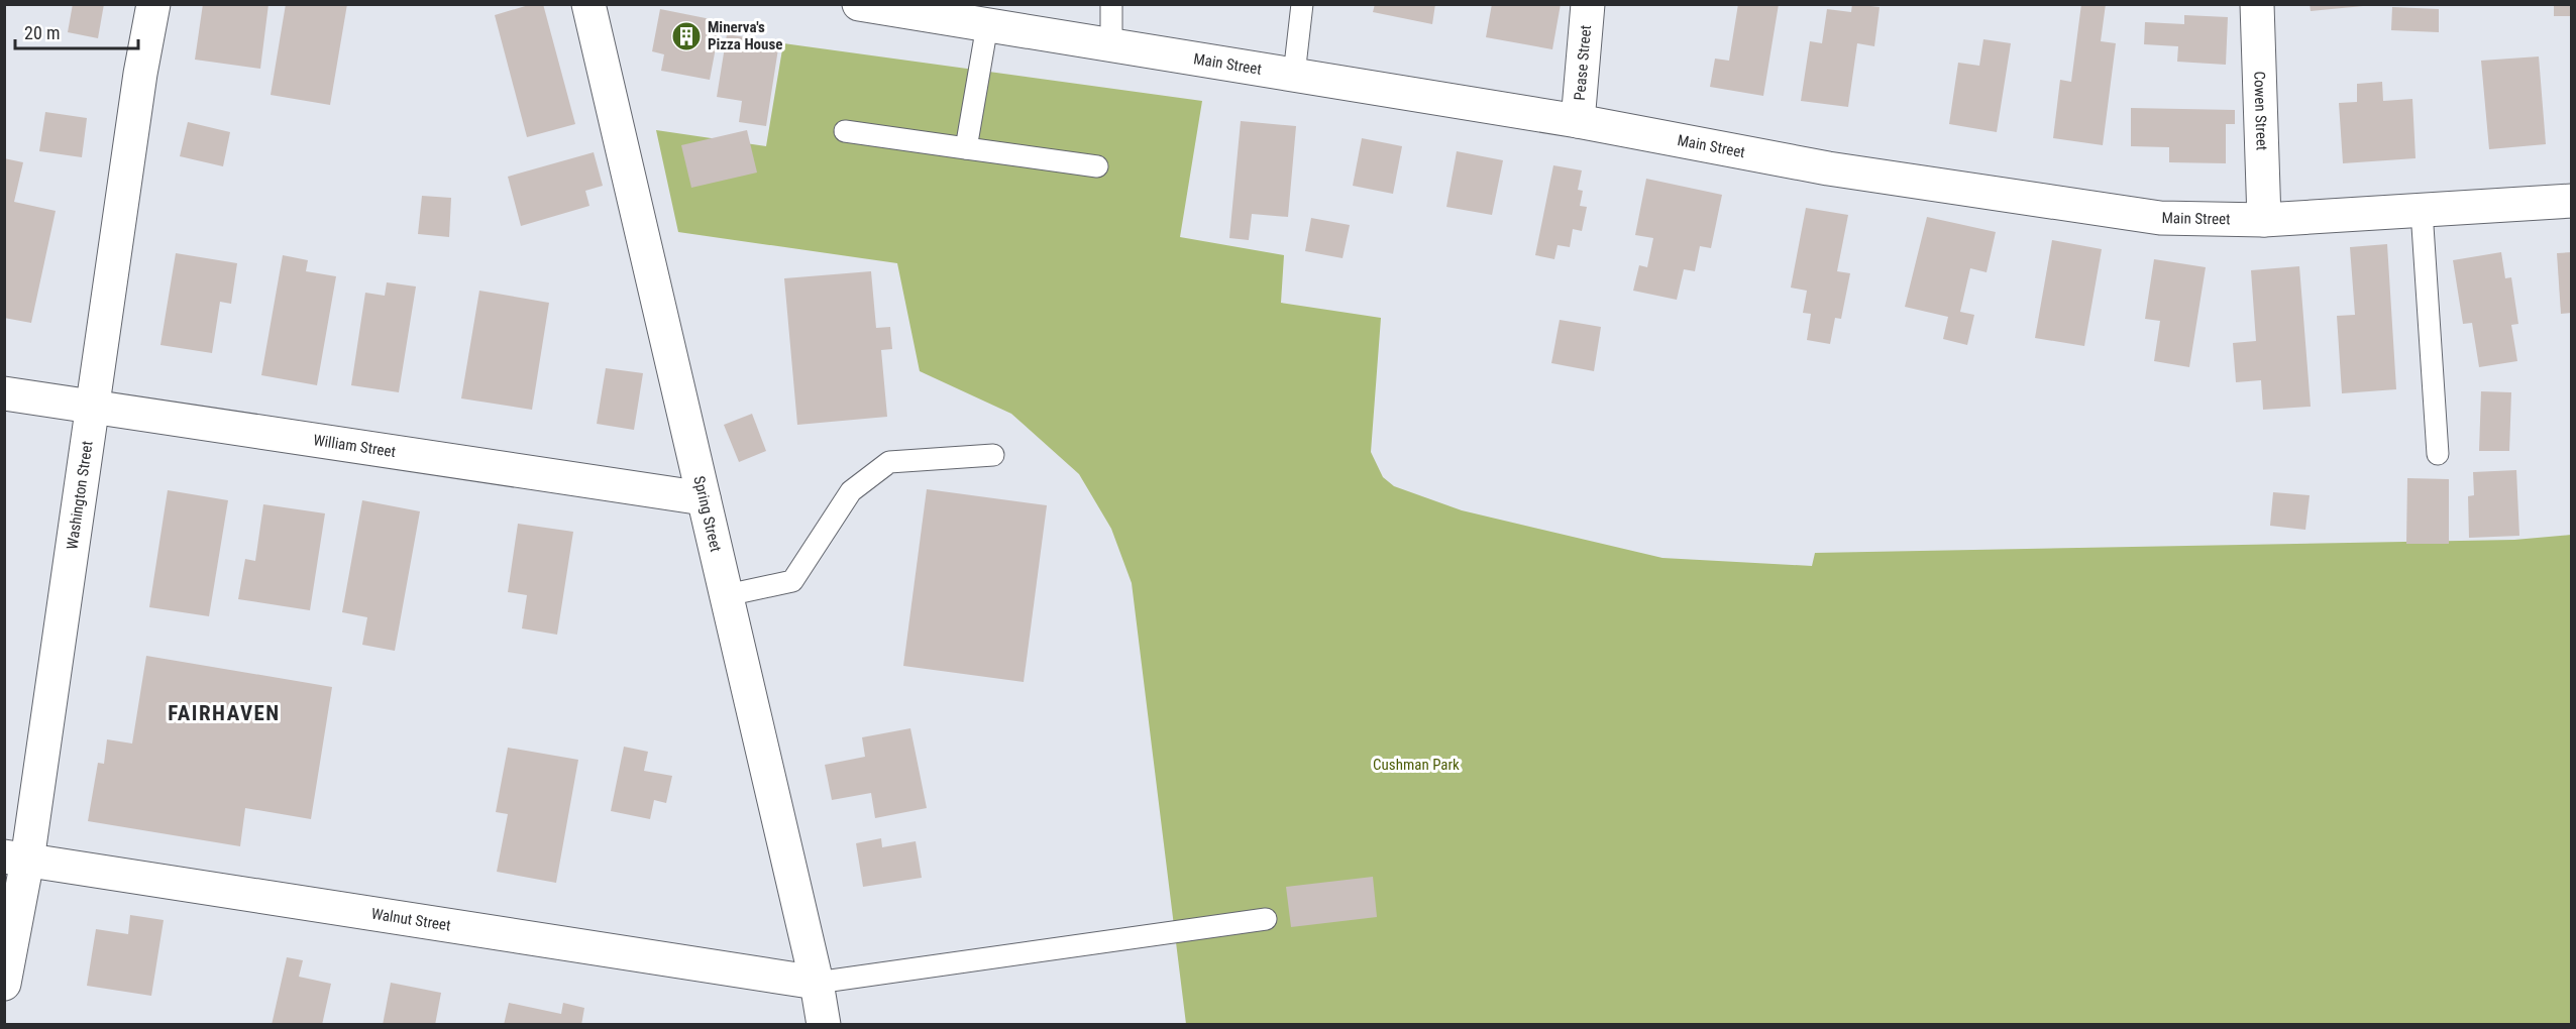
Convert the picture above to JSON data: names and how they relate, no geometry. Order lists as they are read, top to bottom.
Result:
{
  "streets": {
    "street": [
      "Pease Street",
      "Main Street",
      "Cowen Street",
      "William Street",
      "Washington Street",
      "Spring Street",
      "Walnut Street"
    ]
  },
  "crossings": [
    ["Pease Street", "Main Street"],
    ["Main Street", "Cowen Street"],
    ["William Street", "Washington Street"],
    ["William Street", "Spring Street"],
    ["Washington Street", "Walnut Street"],
    ["Spring Street", "Walnut Street"]
  ],
  "districts": ["FAIRHAVEN"],
  "parks": ["Cushman Park"],
  "places": {
    "building": ["Minerva's Pizza House"]
  },
  "scale_bar": "20 m"
}
